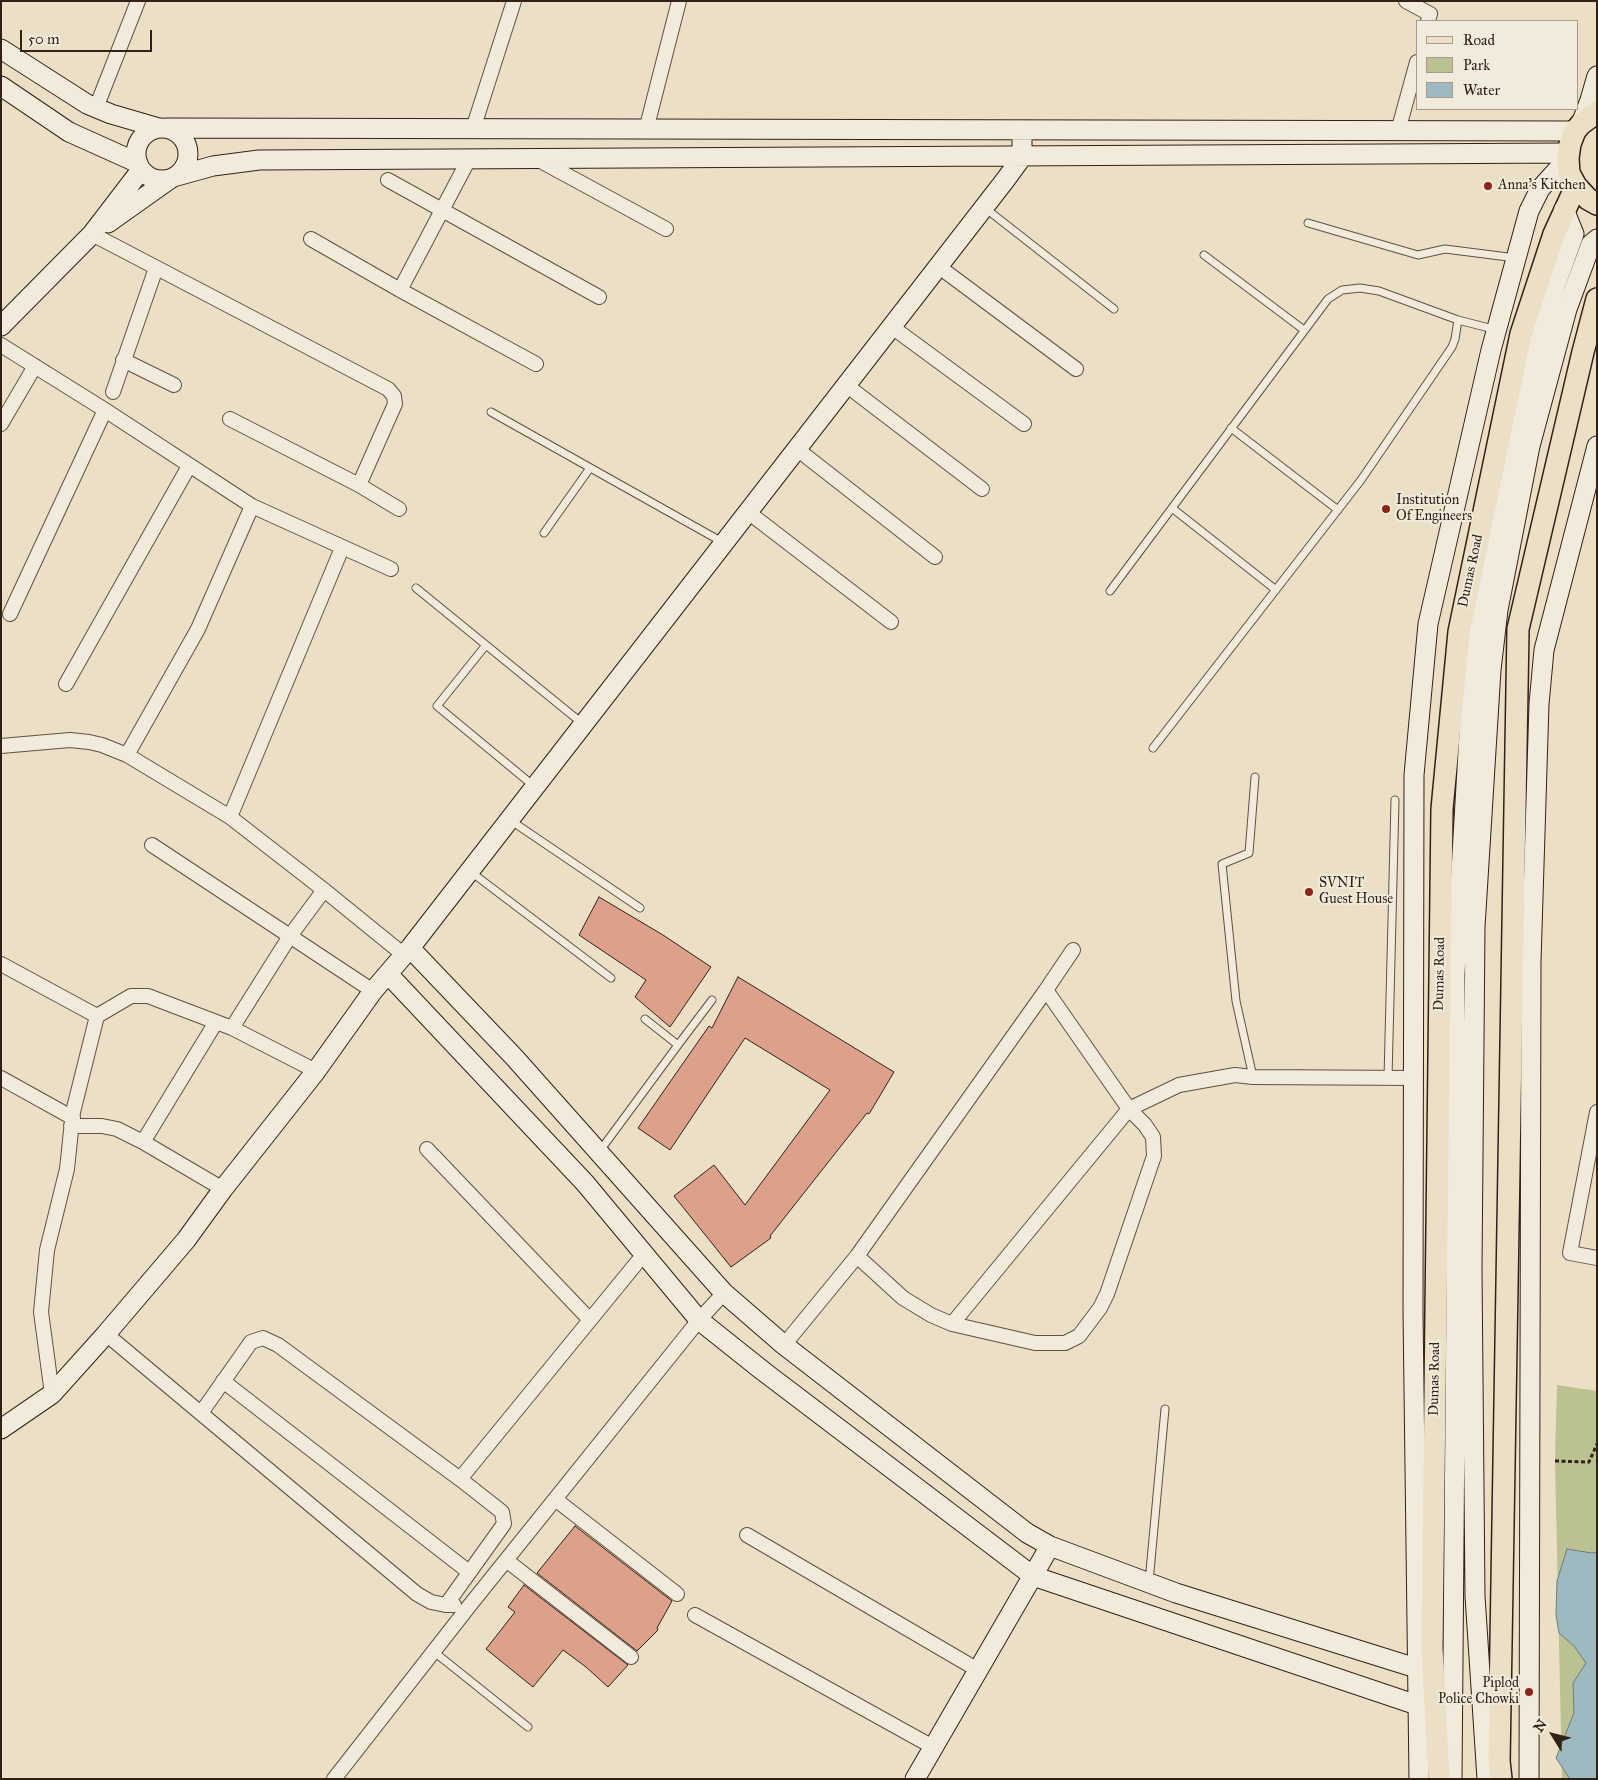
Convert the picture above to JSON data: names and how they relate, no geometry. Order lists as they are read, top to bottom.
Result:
{
  "streets": {
    "main road": ["Dumas Road"]
  },
  "places": [
    "Anna's Kitchen",
    "Institution Of Engineers",
    "SVNIT Guest House",
    "Piplod Police Chowki"
  ],
  "legend": ["Road", "Park", "Water"],
  "scale_bar": "50 m",
  "north": "top left"
}
